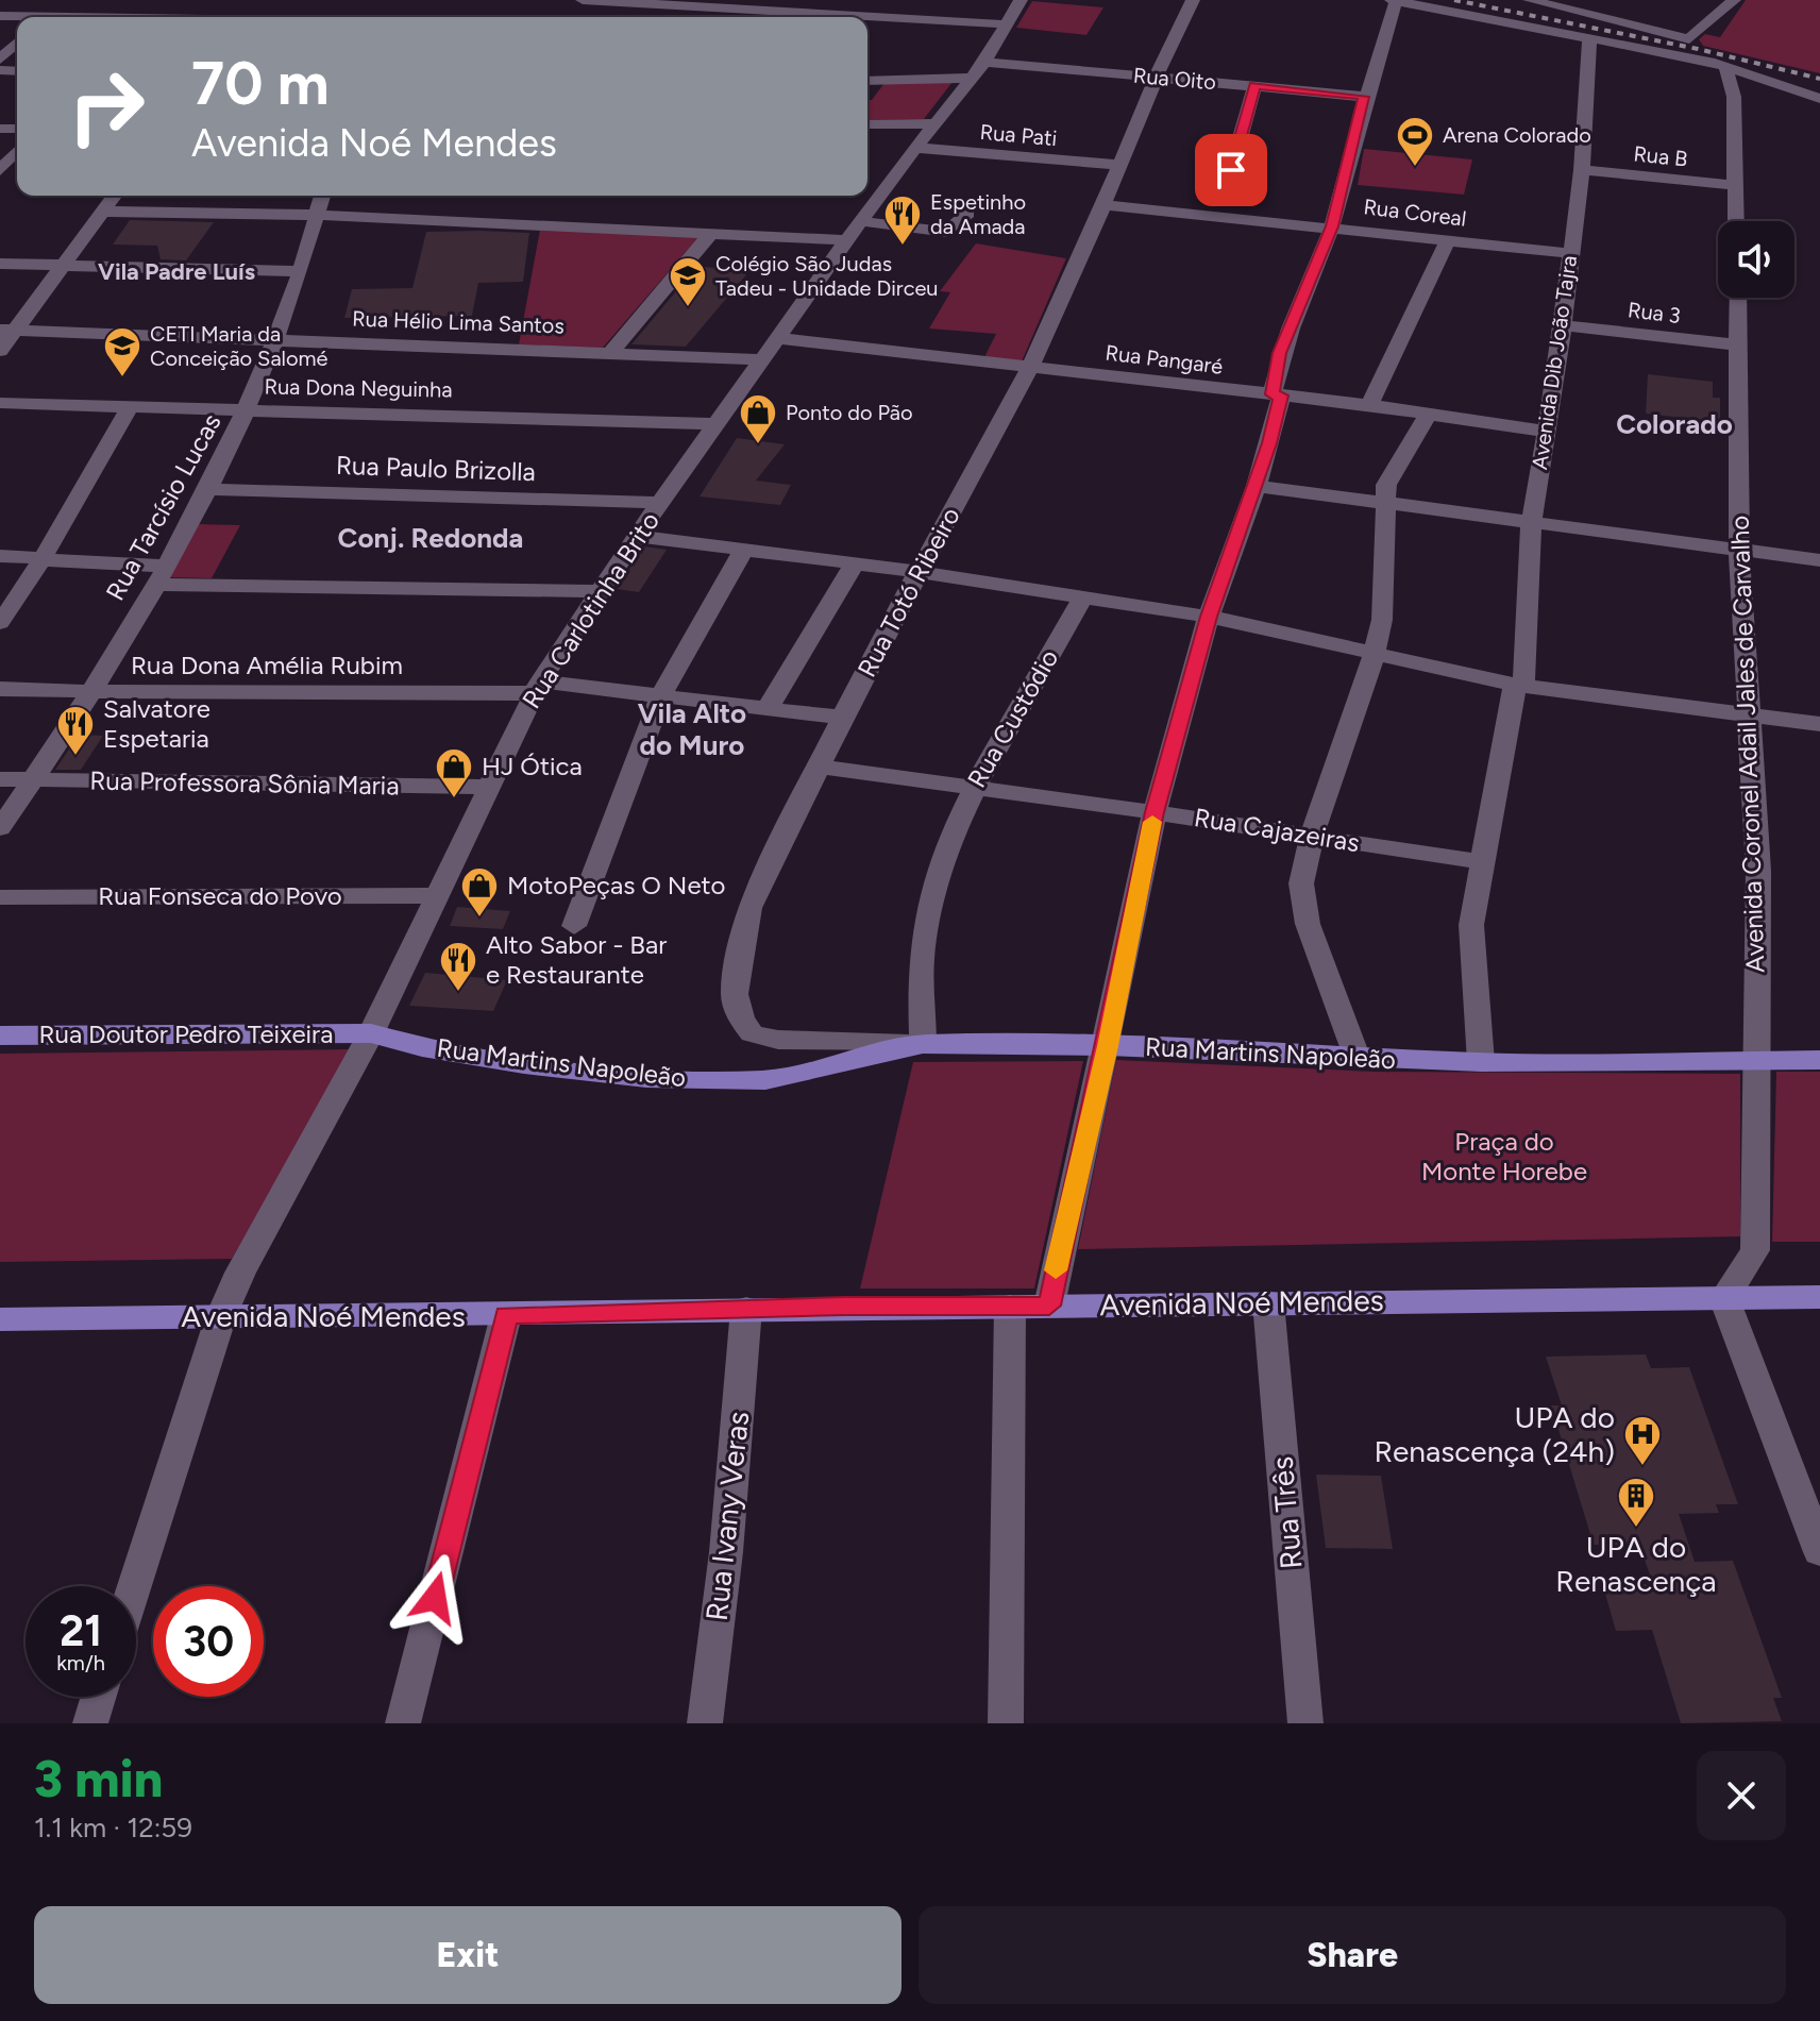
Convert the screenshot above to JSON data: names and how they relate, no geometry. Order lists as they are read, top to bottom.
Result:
{
  "streets": {
    "main road": ["Rua Doutor Pedro Teixeira", "Rua Martins Napoleão", "Avenida Noé Mendes"],
    "street": [
      "Rua Oito",
      "Rua Pati",
      "Rua B",
      "Rua Coreal",
      "Rua 3",
      "Rua Hélio Lima Santos",
      "Rua Pangaré",
      "Avenida Dib João Tajra",
      "Rua Dona Neguinha",
      "Rua Paulo Brizolla",
      "Rua Tarcísio Lucas",
      "Rua Totó Ribeiro",
      "Rua Carlotinha Brito",
      "Rua Dona Amélia Rubim",
      "Rua Custódio",
      "Avenida Coronel Adail Jales de Carvalho",
      "Rua Professora Sônia Maria",
      "Rua Cajazeiras",
      "Rua Fonseca do Povo",
      "Rua Três",
      "Rua Ivany Veras"
    ]
  },
  "crossings": [
    ["Rua Oito", "Rua Totó Ribeiro"],
    ["Rua Oito", "Rua Carlotinha Brito"],
    ["Rua Pati", "Rua Totó Ribeiro"],
    ["Rua Pati", "Rua Carlotinha Brito"],
    ["Rua B", "Avenida Dib João Tajra"],
    ["Rua Coreal", "Avenida Dib João Tajra"],
    ["Rua Coreal", "Rua Totó Ribeiro"],
    ["Rua 3", "Avenida Dib João Tajra"],
    ["Rua 3", "Avenida Coronel Adail Jales de Carvalho"],
    ["Rua Hélio Lima Santos", "Rua Tarcísio Lucas"],
    ["Rua Hélio Lima Santos", "Rua Carlotinha Brito"],
    ["Rua Pangaré", "Avenida Dib João Tajra"],
    ["Rua Pangaré", "Rua Totó Ribeiro"],
    ["Rua Pangaré", "Rua Carlotinha Brito"],
    ["Avenida Dib João Tajra", "Rua Cajazeiras"],
    ["Avenida Dib João Tajra", "Rua Martins Napoleão"],
    ["Rua Dona Neguinha", "Rua Tarcísio Lucas"],
    ["Rua Dona Neguinha", "Rua Carlotinha Brito"],
    ["Rua Paulo Brizolla", "Rua Tarcísio Lucas"],
    ["Rua Paulo Brizolla", "Rua Carlotinha Brito"],
    ["Rua Tarcísio Lucas", "Rua Dona Amélia Rubim"],
    ["Rua Tarcísio Lucas", "Rua Professora Sônia Maria"],
    ["Rua Totó Ribeiro", "Rua Custódio"],
    ["Rua Totó Ribeiro", "Rua Cajazeiras"],
    ["Rua Totó Ribeiro", "Rua Martins Napoleão"],
    ["Rua Carlotinha Brito", "Rua Dona Amélia Rubim"],
    ["Rua Carlotinha Brito", "Rua Professora Sônia Maria"],
    ["Rua Carlotinha Brito", "Rua Fonseca do Povo"],
    ["Rua Carlotinha Brito", "Rua Doutor Pedro Teixeira"],
    ["Rua Carlotinha Brito", "Rua Martins Napoleão"],
    ["Rua Carlotinha Brito", "Avenida Noé Mendes"],
    ["Rua Custódio", "Rua Cajazeiras"],
    ["Rua Custódio", "Rua Martins Napoleão"],
    ["Avenida Coronel Adail Jales de Carvalho", "Rua Martins Napoleão"],
    ["Avenida Coronel Adail Jales de Carvalho", "Avenida Noé Mendes"],
    ["Rua Doutor Pedro Teixeira", "Rua Martins Napoleão"],
    ["Avenida Noé Mendes", "Rua Três"],
    ["Avenida Noé Mendes", "Rua Ivany Veras"]
  ],
  "districts": [
    "Vila Padre Luís",
    "Colorado",
    "Conj. Redonda",
    "Vila Alto do Muro"
  ],
  "parks": ["Praça do Monte Horebe"],
  "places": {
    "sports": ["Arena Colorado"],
    "restaurant": ["Espetinho da Amada", "Salvatore Espetaria", "Alto Sabor - Bar e Restaurante"],
    "school or university": ["Colégio São Judas Tadeu - Unidade Dirceu", "CETI Maria da Conceição Salomé"],
    "shop": ["Ponto do Pão", "HJ Ótica", "MotoPeças O Neto"],
    "hospital": ["UPA do Renascença (24h)"],
    "building": ["UPA do Renascença"]
  },
  "page": {
    "turn": ["70 m", "Avenida Noé Mendes"],
    "speed": "21 km/h",
    "limit": "30",
    "heading": ["3 min", "1.1 km · 12:59"],
    "buttons": ["Exit", "Share"]
  }
}
